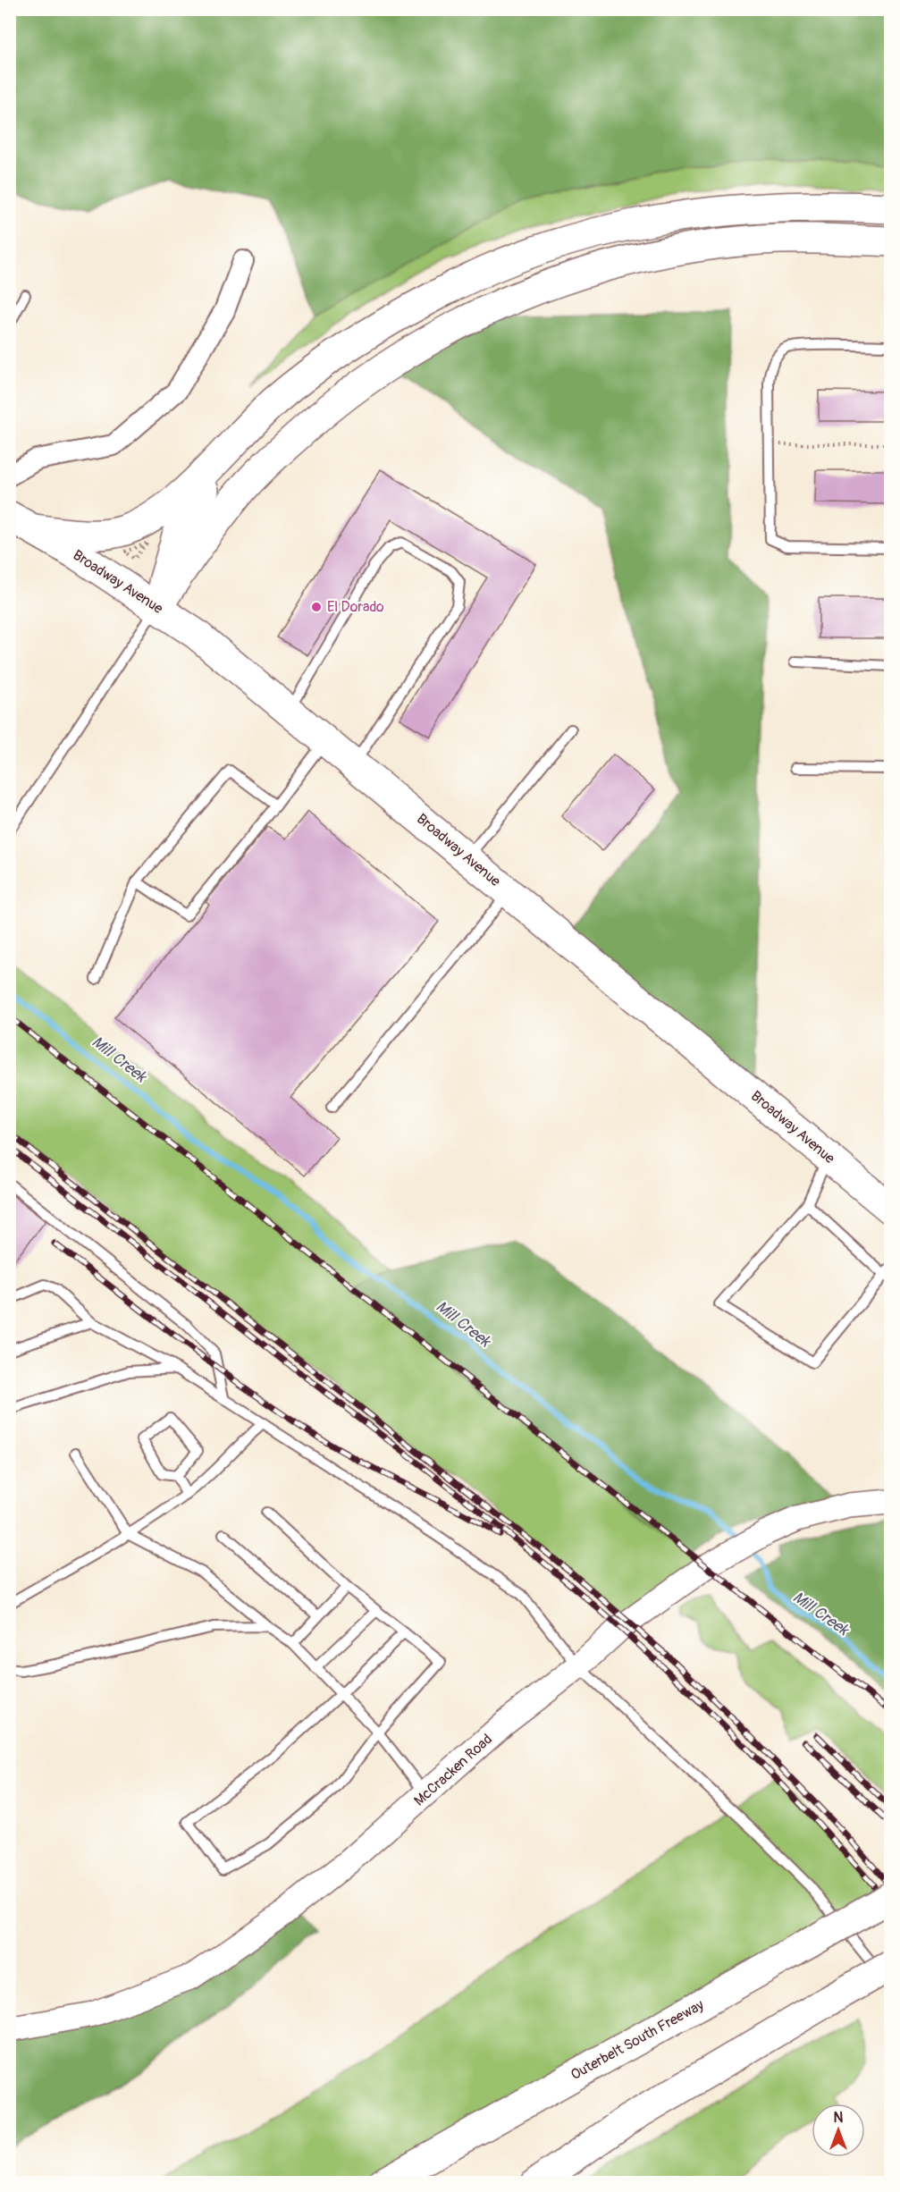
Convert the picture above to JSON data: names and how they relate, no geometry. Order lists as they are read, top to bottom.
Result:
{
  "streets": {
    "main road": ["Broadway Avenue", "Outerbelt South Freeway"],
    "street": ["McCracken Road"]
  },
  "water": ["Mill Creek"],
  "places": ["El Dorado"],
  "north": "top"
}
